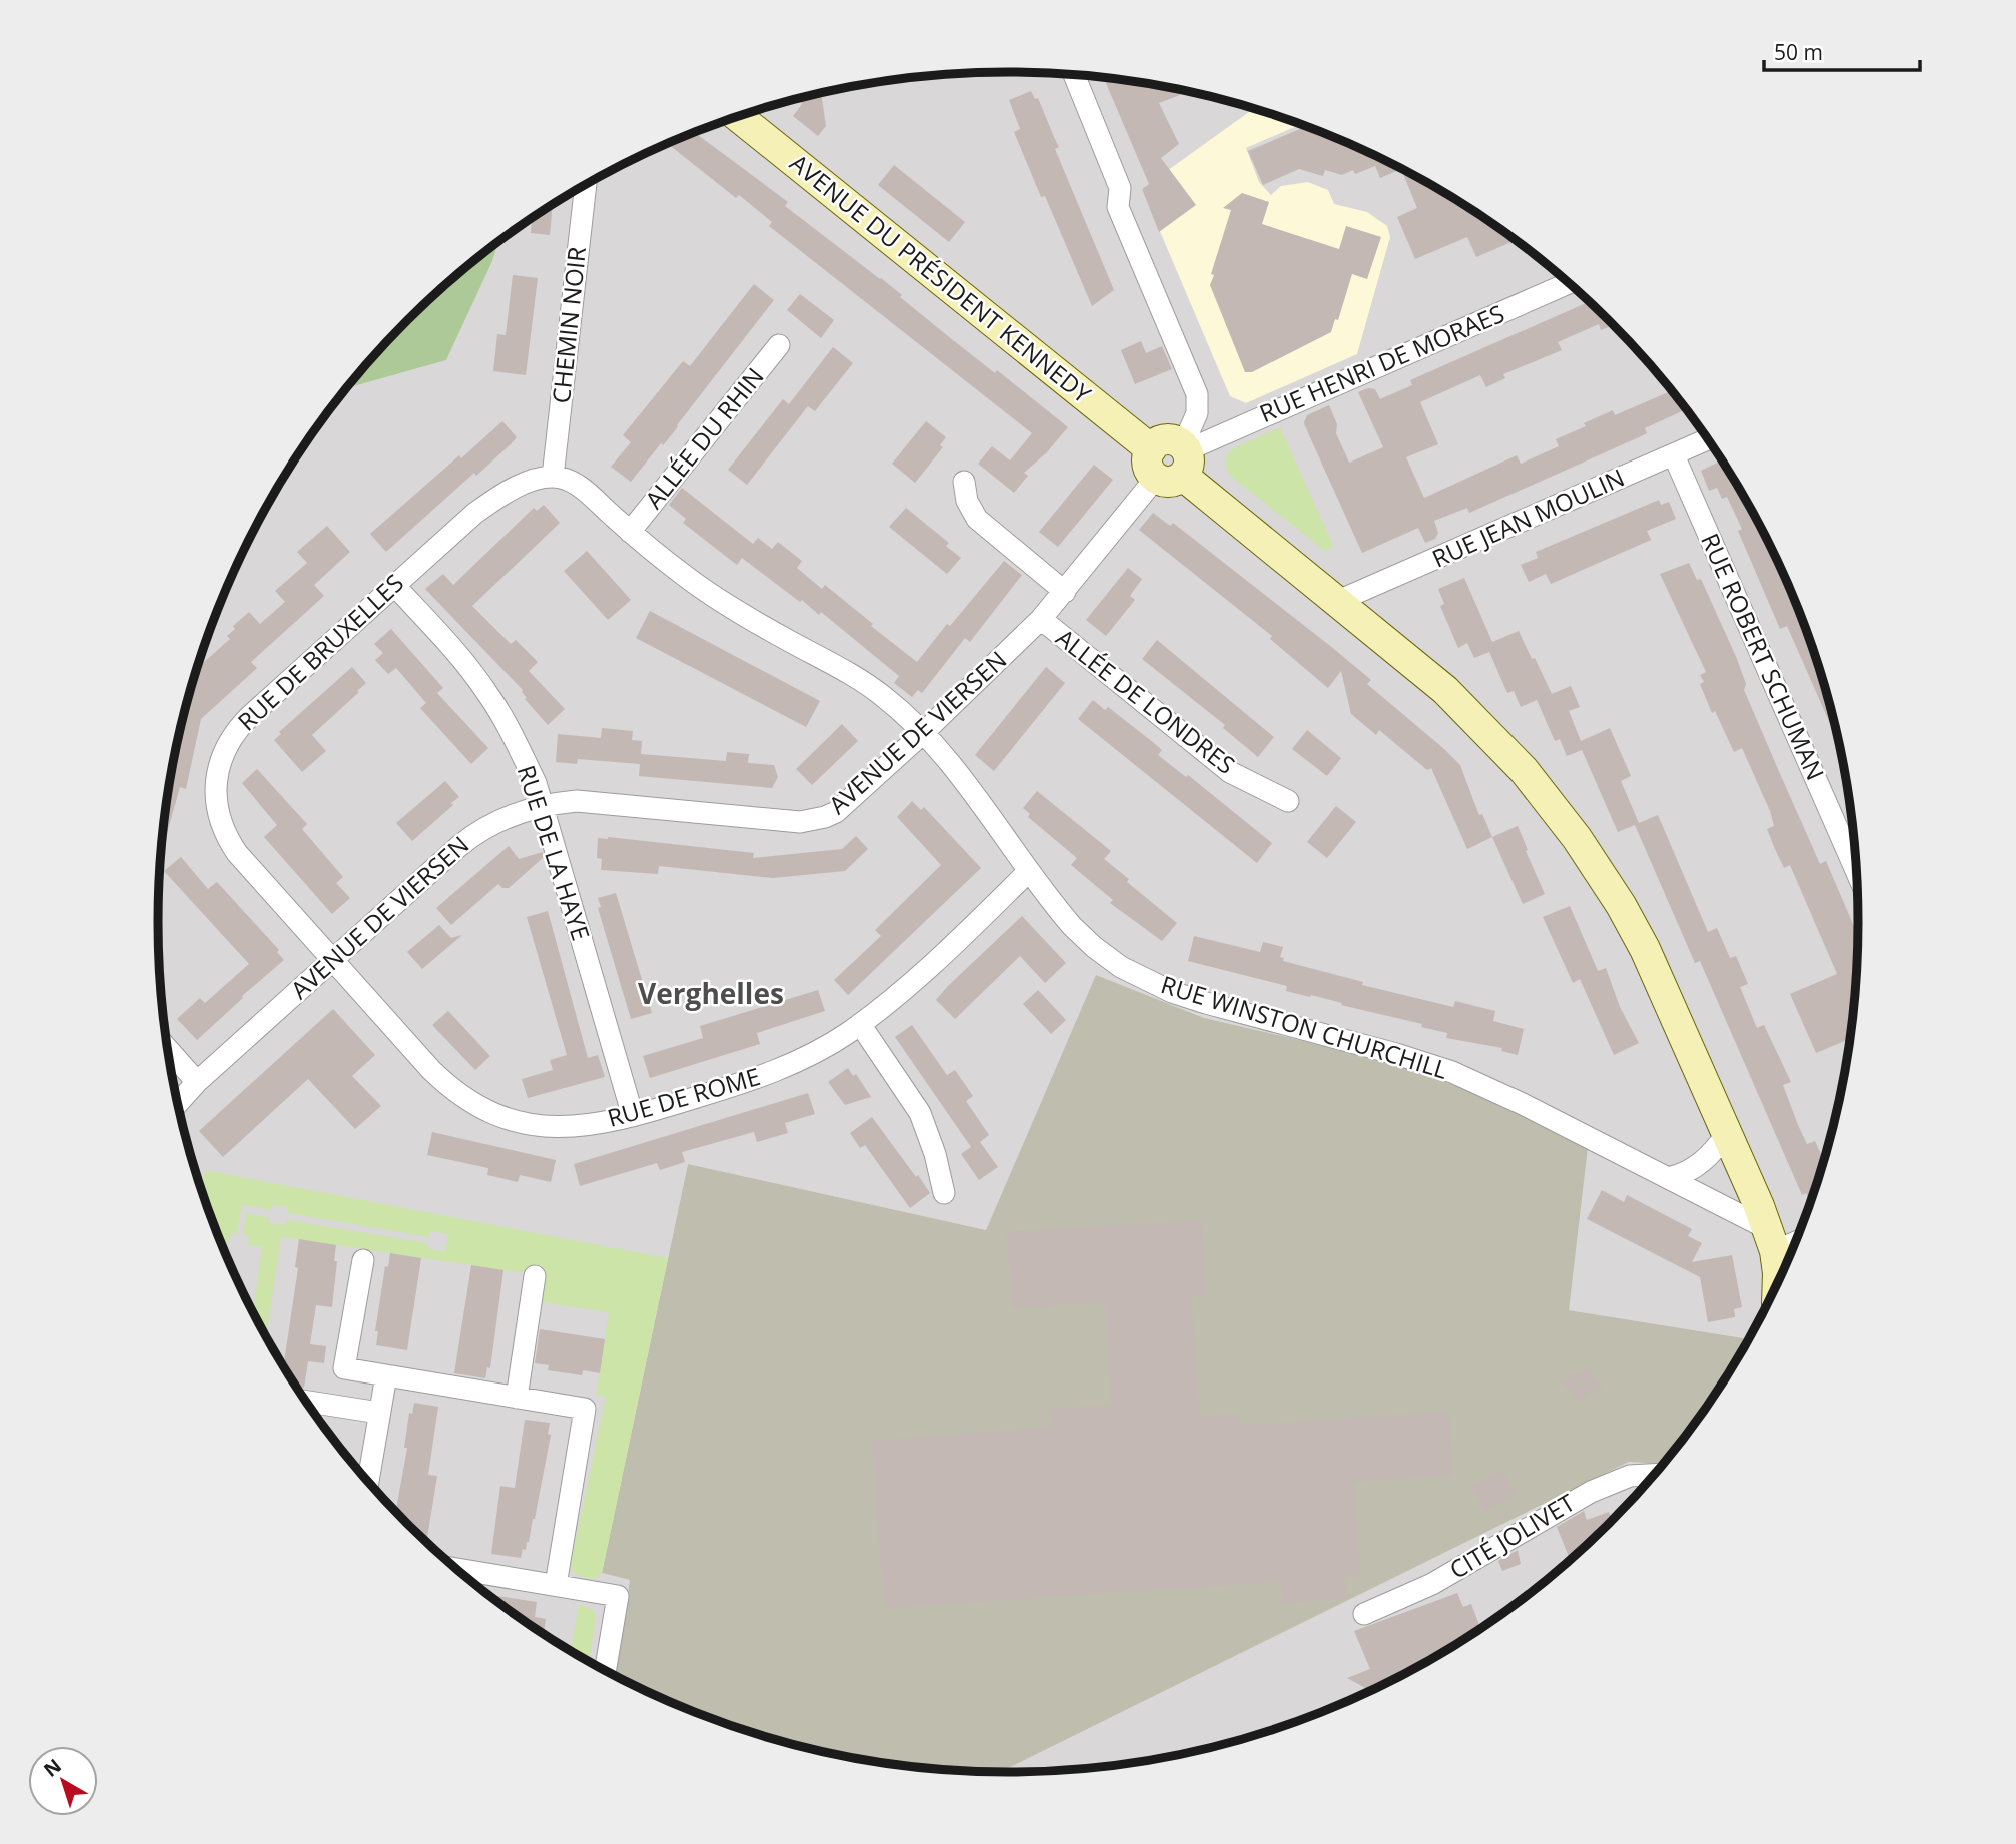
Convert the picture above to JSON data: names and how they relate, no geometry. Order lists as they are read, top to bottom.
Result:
{
  "streets": {
    "street": [
      "AVENUE DU PRÉSIDENT KENNEDY",
      "CHEMIN NOIR",
      "RUE HENRI DE MORAES",
      "ALLÉE DU RHIN",
      "RUE JEAN MOULIN",
      "RUE DE BRUXELLES",
      "RUE ROBERT SCHUMAN",
      "ALLÉE DE LONDRES",
      "AVENUE DE VIERSEN",
      "RUE DE LA HAYE",
      "RUE WINSTON CHURCHILL",
      "RUE DE ROME",
      "CITÉ JOLIVET"
    ]
  },
  "crossings": [
    ["AVENUE DU PRÉSIDENT KENNEDY", "RUE HENRI DE MORAES"],
    ["AVENUE DU PRÉSIDENT KENNEDY", "RUE JEAN MOULIN"],
    ["AVENUE DU PRÉSIDENT KENNEDY", "AVENUE DE VIERSEN"],
    ["AVENUE DU PRÉSIDENT KENNEDY", "RUE WINSTON CHURCHILL"],
    ["CHEMIN NOIR", "RUE DE BRUXELLES"],
    ["RUE HENRI DE MORAES", "AVENUE DE VIERSEN"],
    ["ALLÉE DU RHIN", "RUE WINSTON CHURCHILL"],
    ["RUE JEAN MOULIN", "RUE ROBERT SCHUMAN"],
    ["RUE DE BRUXELLES", "AVENUE DE VIERSEN"],
    ["RUE DE BRUXELLES", "RUE DE LA HAYE"],
    ["RUE DE BRUXELLES", "RUE DE ROME"],
    ["ALLÉE DE LONDRES", "AVENUE DE VIERSEN"],
    ["AVENUE DE VIERSEN", "RUE DE LA HAYE"],
    ["AVENUE DE VIERSEN", "RUE WINSTON CHURCHILL"],
    ["AVENUE DE VIERSEN", "RUE DE ROME"],
    ["RUE DE LA HAYE", "RUE DE ROME"],
    ["RUE WINSTON CHURCHILL", "RUE DE ROME"]
  ],
  "districts": ["Verghelles"],
  "scale_bar": "50 m",
  "north": "top left"
}
